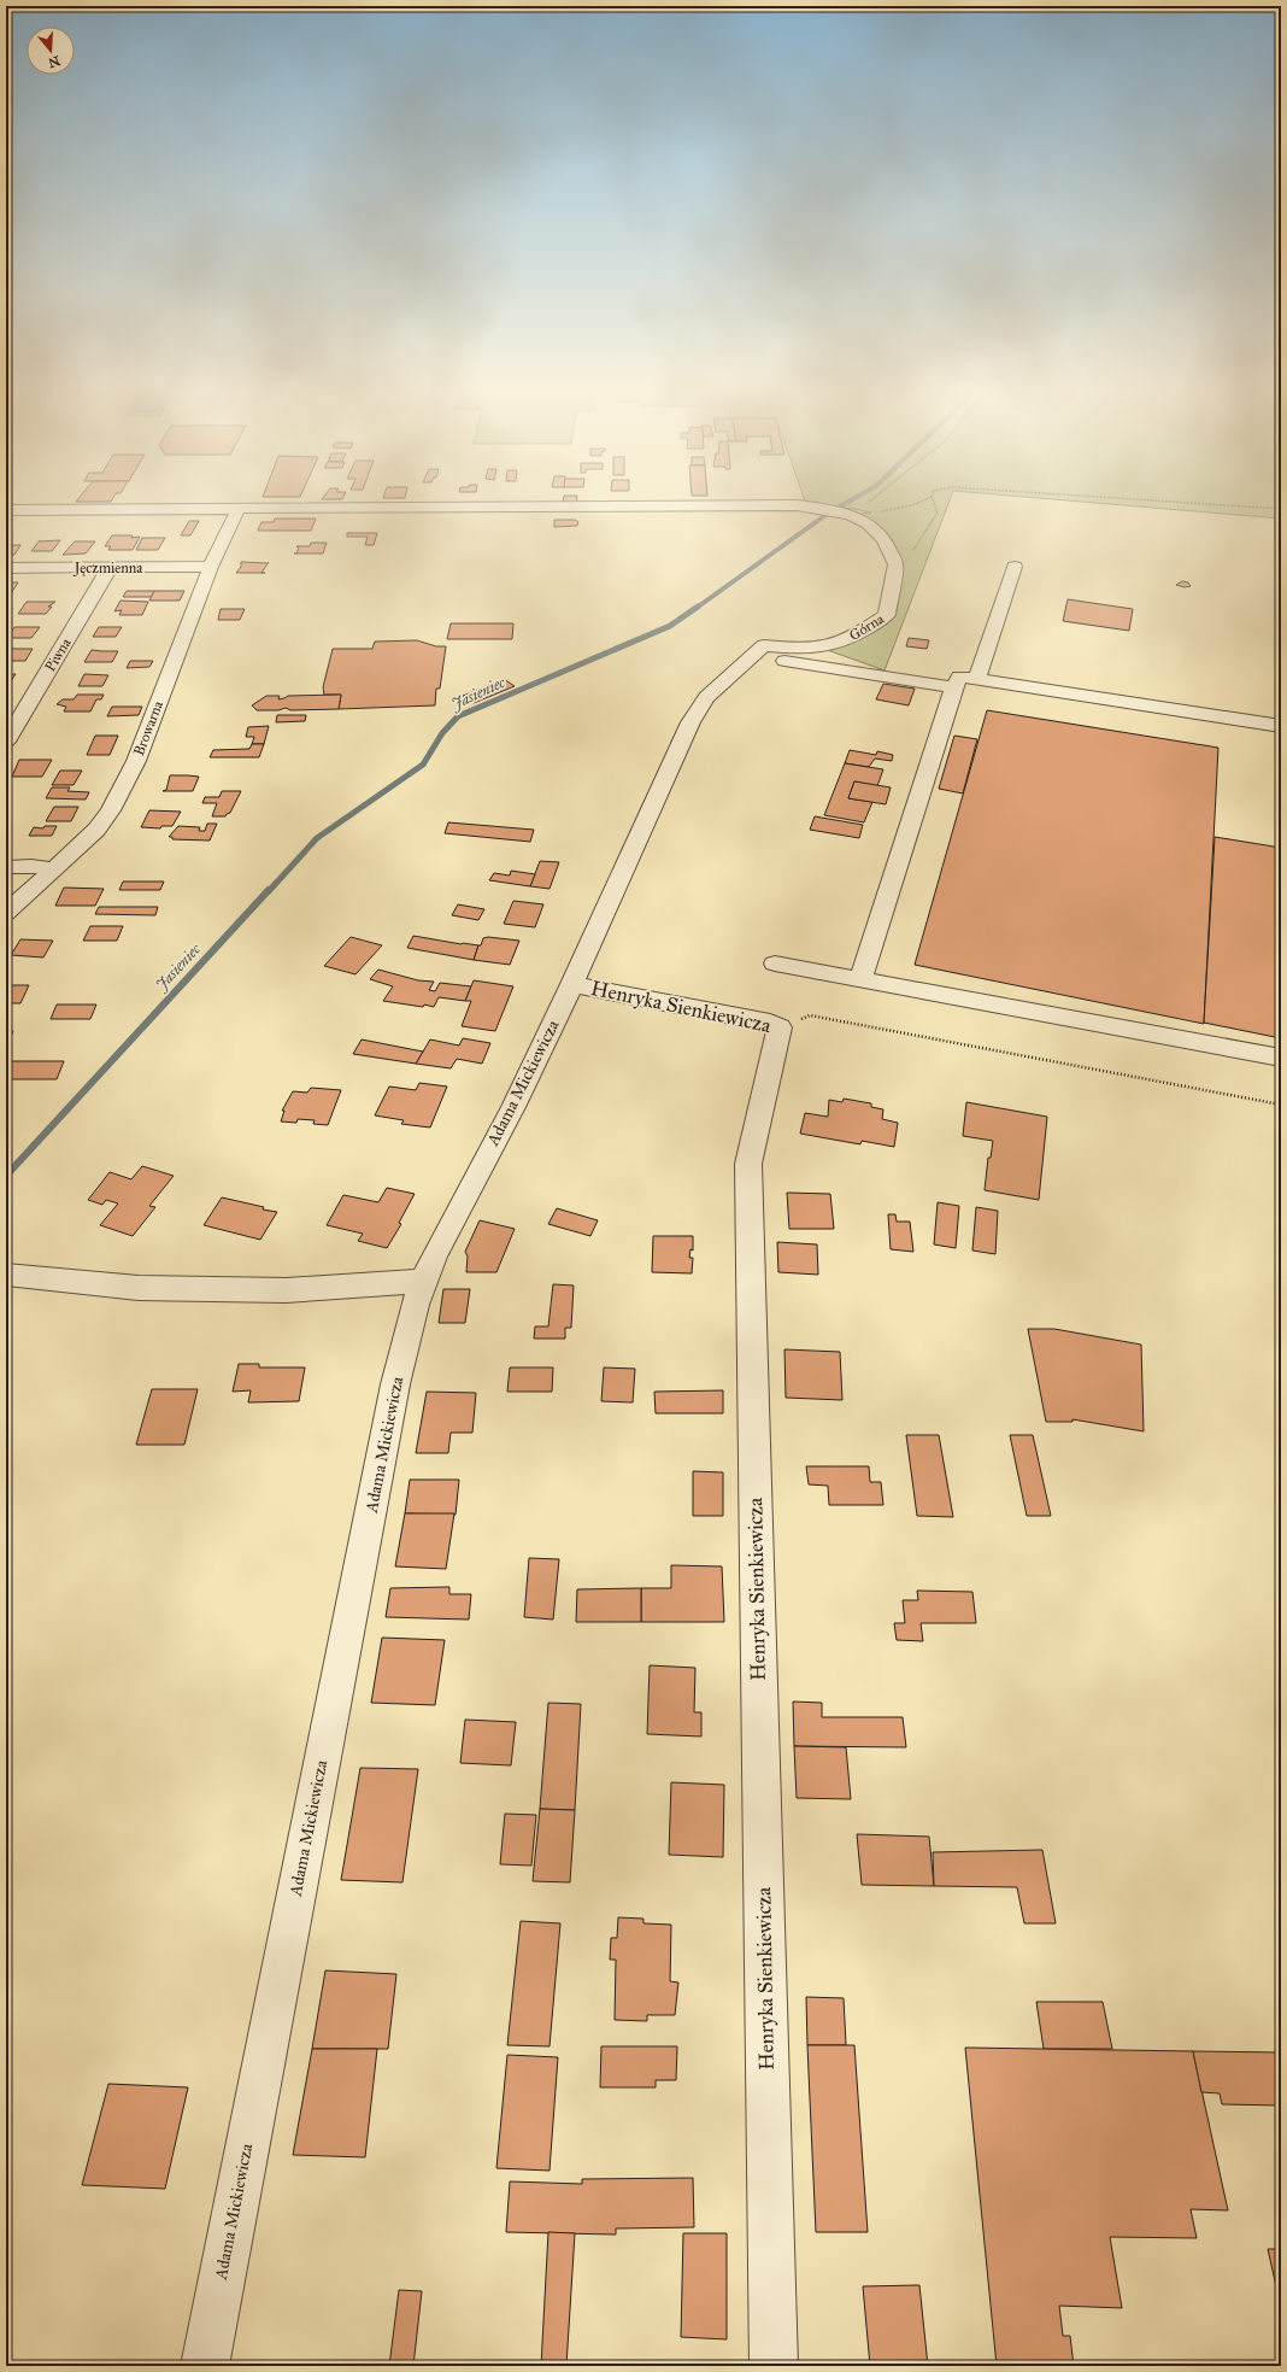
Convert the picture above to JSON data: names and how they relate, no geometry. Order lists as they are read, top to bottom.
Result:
{
  "streets": {
    "street": [
      "Jęczmienna",
      "Górna",
      "Piwna",
      "Browarna",
      "Henryka Sienkiewicza",
      "Adama Mickiewicza"
    ]
  },
  "crossings": [
    ["Jęczmienna", "Piwna"],
    ["Jęczmienna", "Browarna"],
    ["Górna", "Browarna"],
    ["Górna", "Adama Mickiewicza"],
    ["Henryka Sienkiewicza", "Adama Mickiewicza"]
  ],
  "water": ["Jasieniec"],
  "north": "bottom"
}
